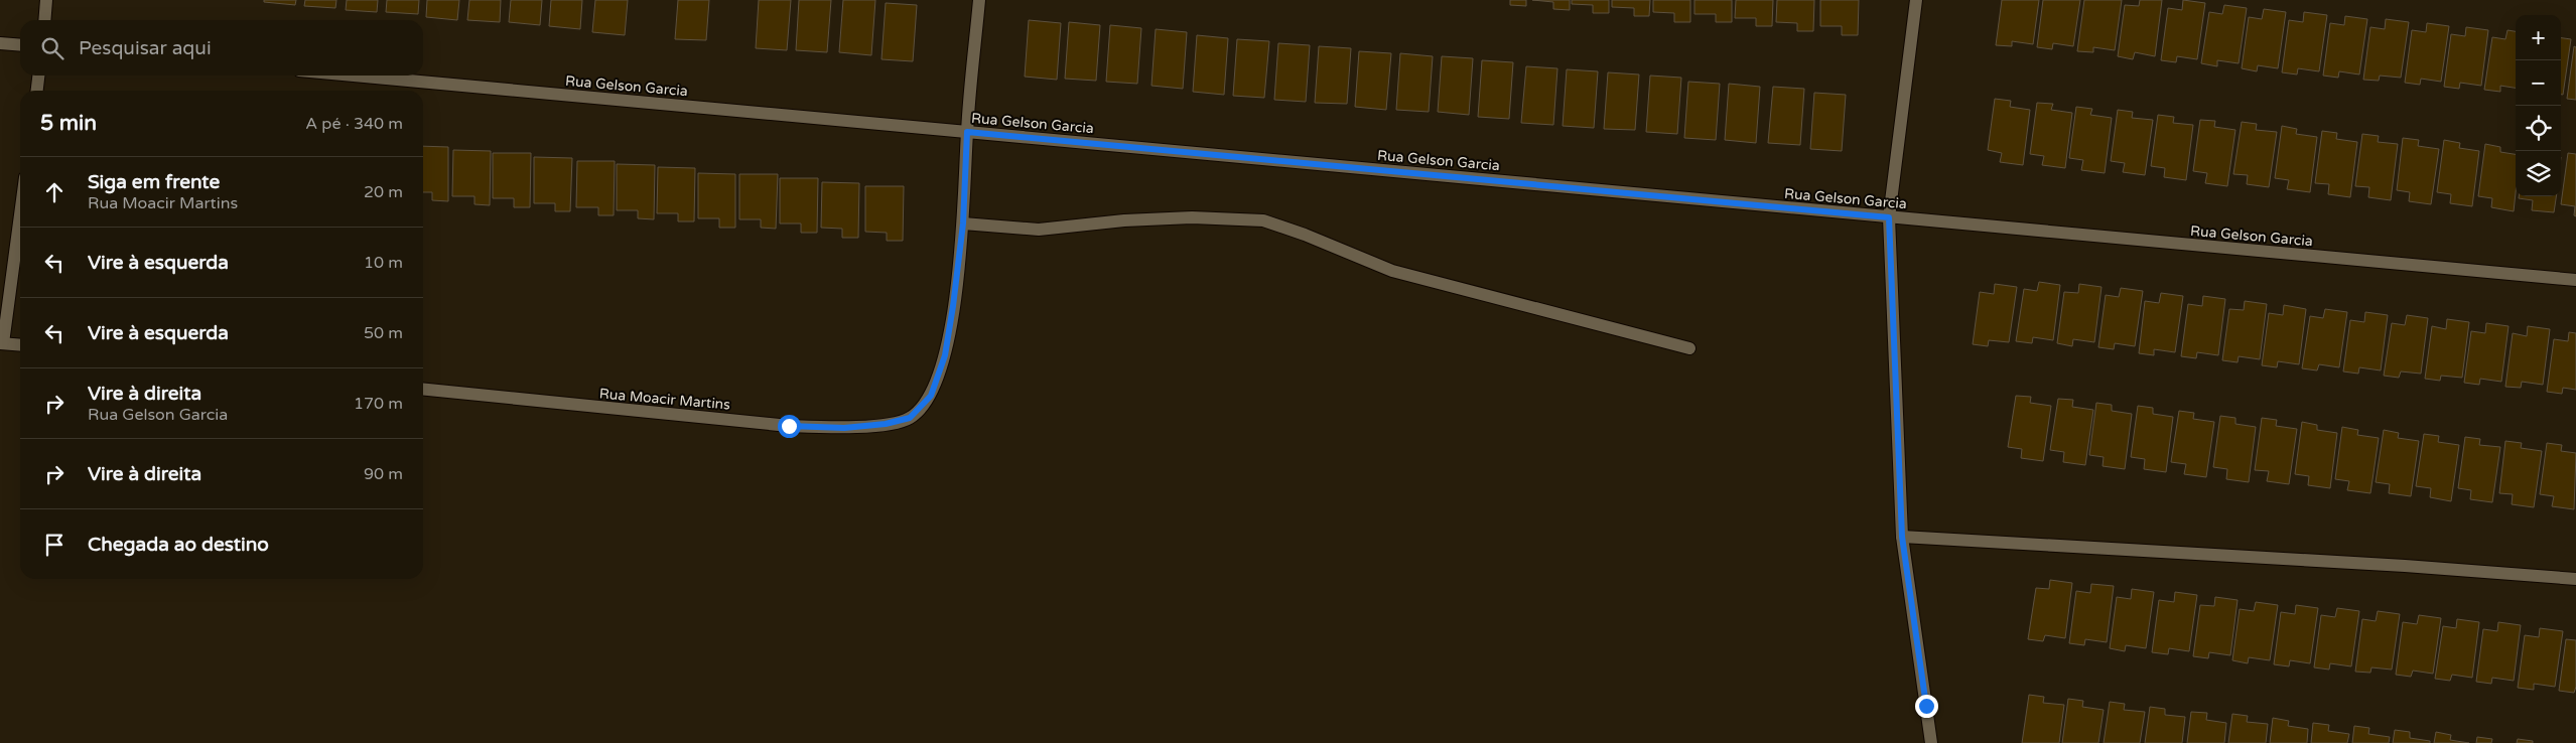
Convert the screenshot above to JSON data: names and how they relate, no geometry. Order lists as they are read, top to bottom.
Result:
{
  "streets": {
    "street": ["Rua Gelson Garcia", "Rua Moacir Martins"]
  },
  "page": {
    "map_buttons": ["+", "−"],
    "search": "Pesquisar aqui",
    "heading": ["5 min", "A pé · 340 m"],
    "list": [
      ["Siga em frente", "Rua Moacir Martins", "20 m"],
      ["Vire à esquerda", "10 m"],
      ["Vire à esquerda", "50 m"],
      ["Vire à direita", "Rua Gelson Garcia", "170 m"],
      ["Vire à direita", "90 m"],
      "Chegada ao destino"
    ]
  }
}
